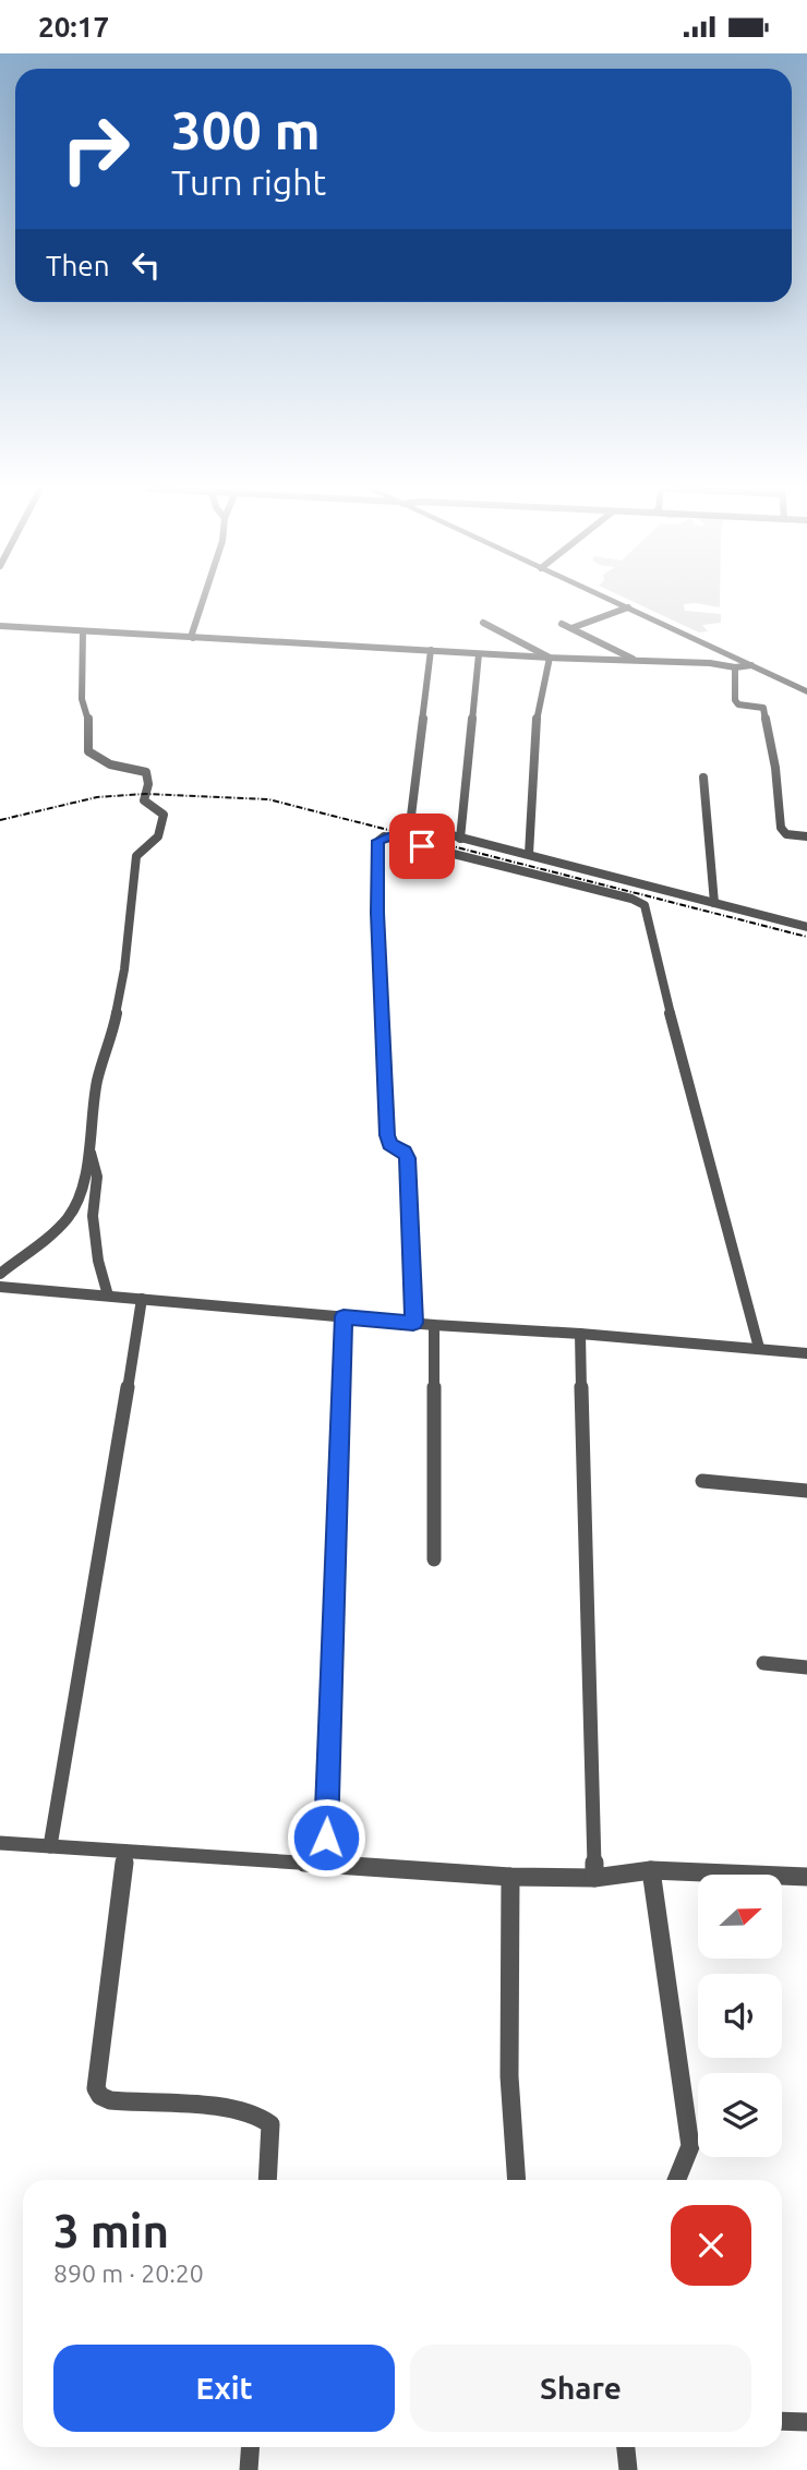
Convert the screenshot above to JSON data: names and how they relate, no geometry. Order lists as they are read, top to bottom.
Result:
{
  "north": "right",
  "page": {
    "status": "20:17",
    "turn": ["300 m", "Turn right"],
    "then": "Then",
    "heading": ["3 min", "890 m · 20:20"],
    "buttons": ["Exit", "Share"]
  }
}
